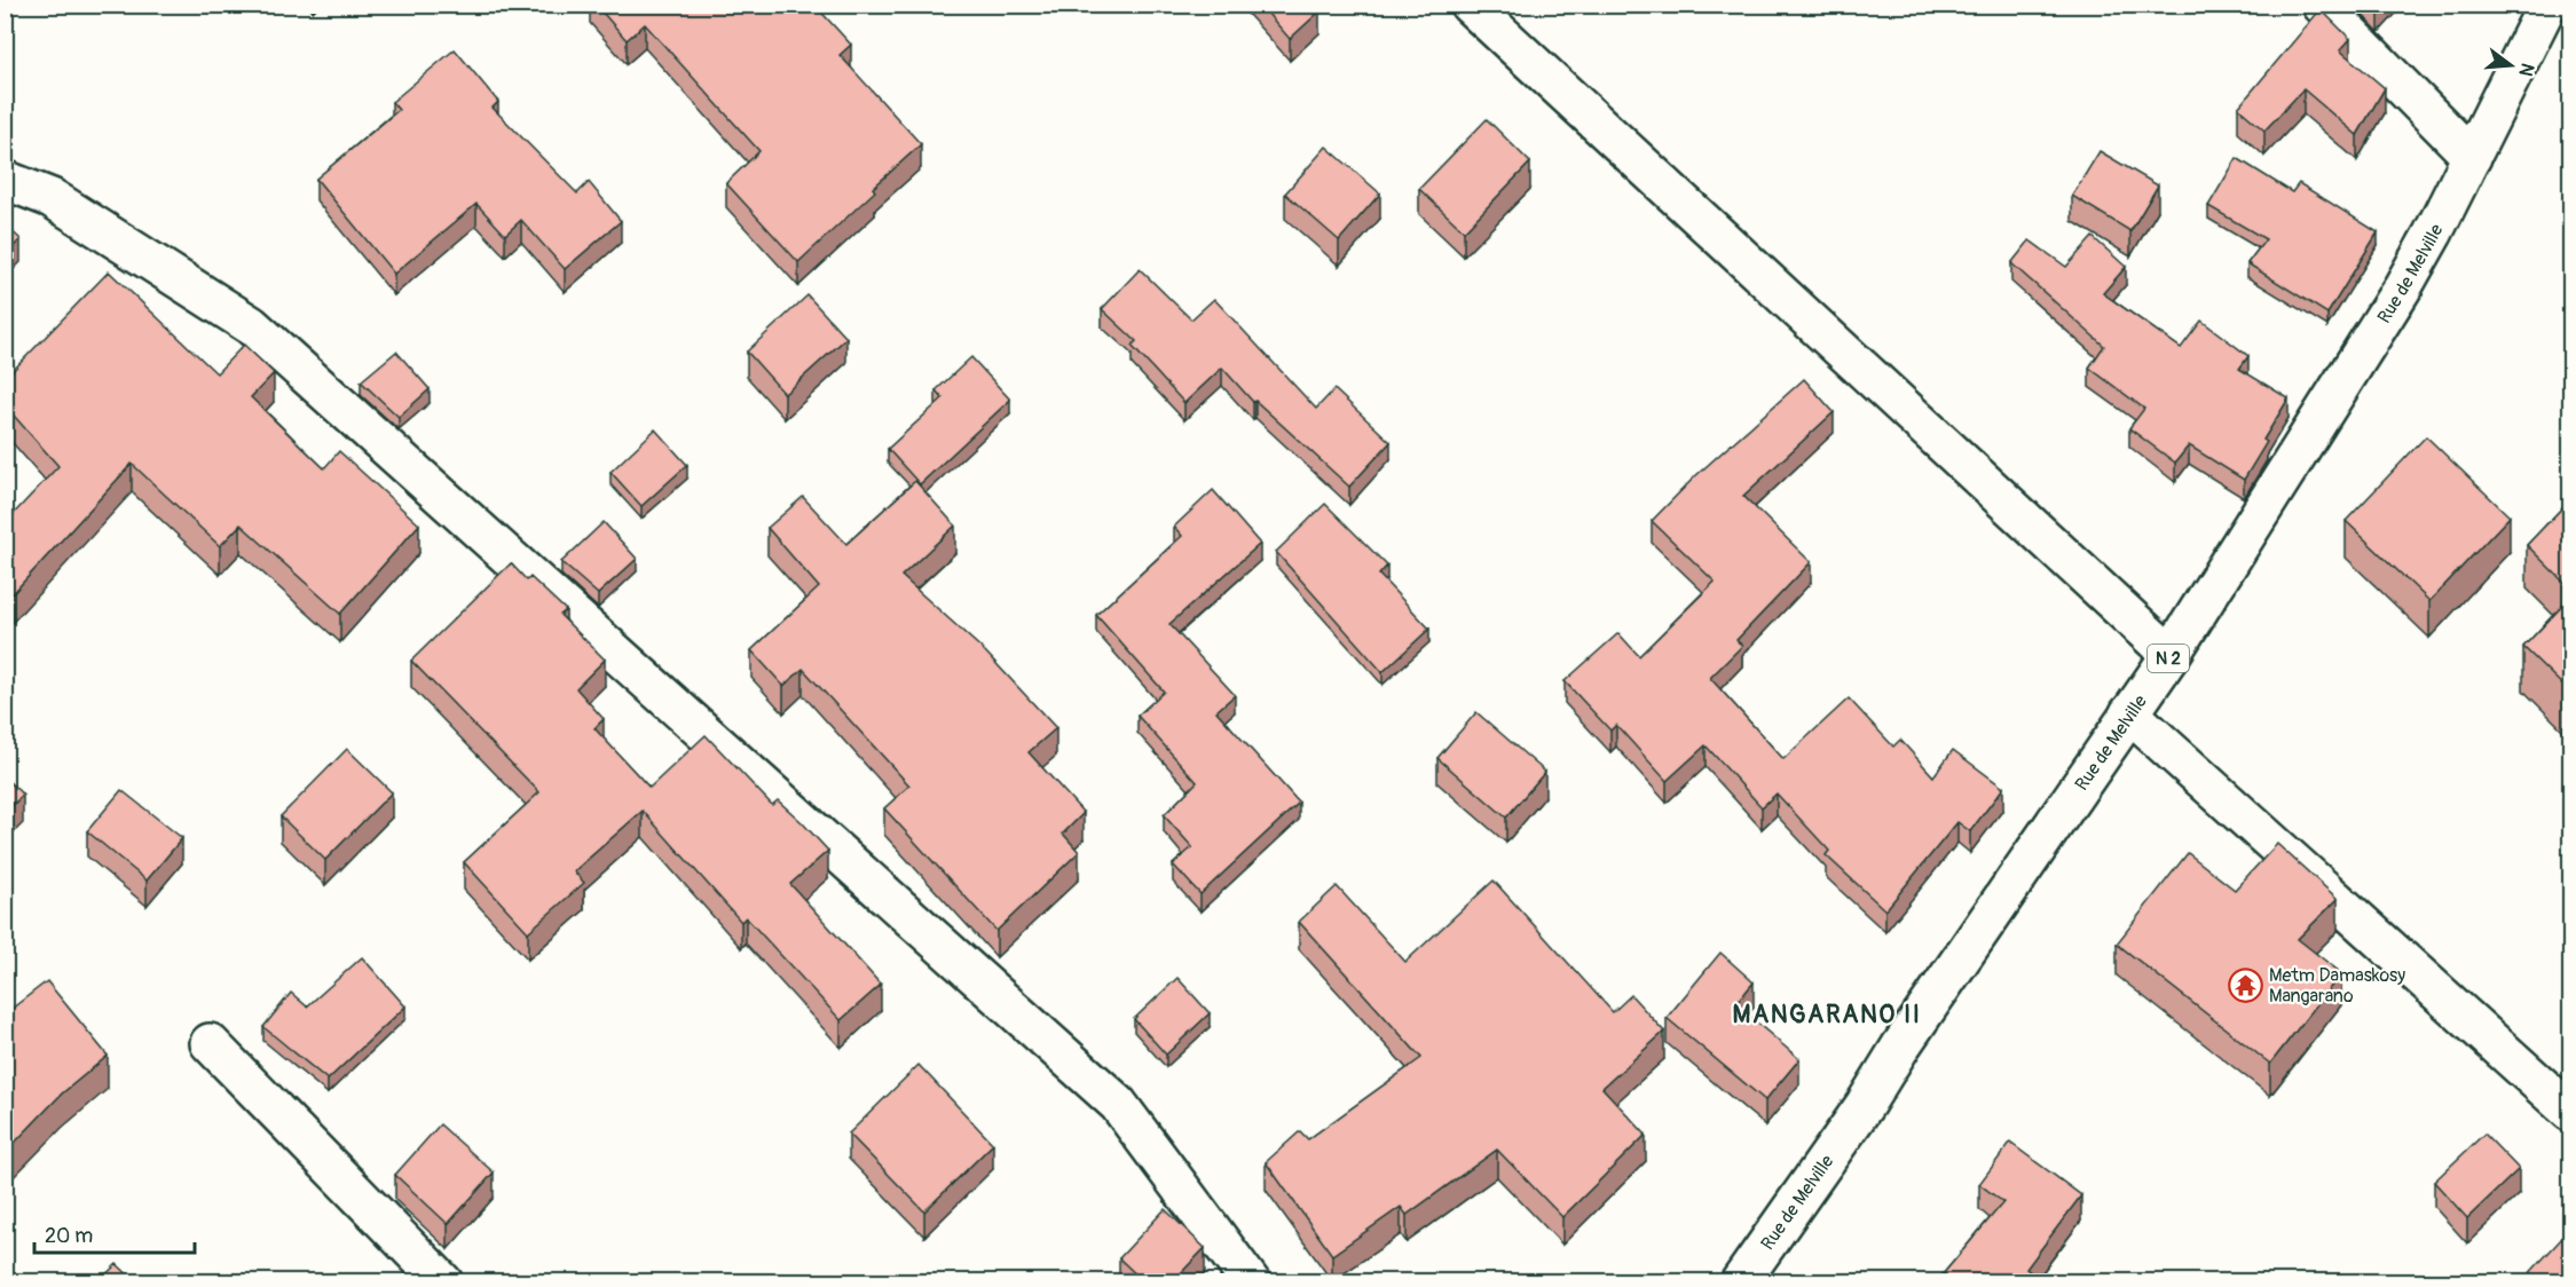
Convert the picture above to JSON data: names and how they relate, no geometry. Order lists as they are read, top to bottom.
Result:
{
  "streets": {
    "street": ["Rue de Melville", "N 2"]
  },
  "districts": ["MANGARANO II"],
  "places": {
    "temple": ["Metm Damaskosy Mangarano"]
  },
  "scale_bar": "20 m",
  "north": "right"
}
